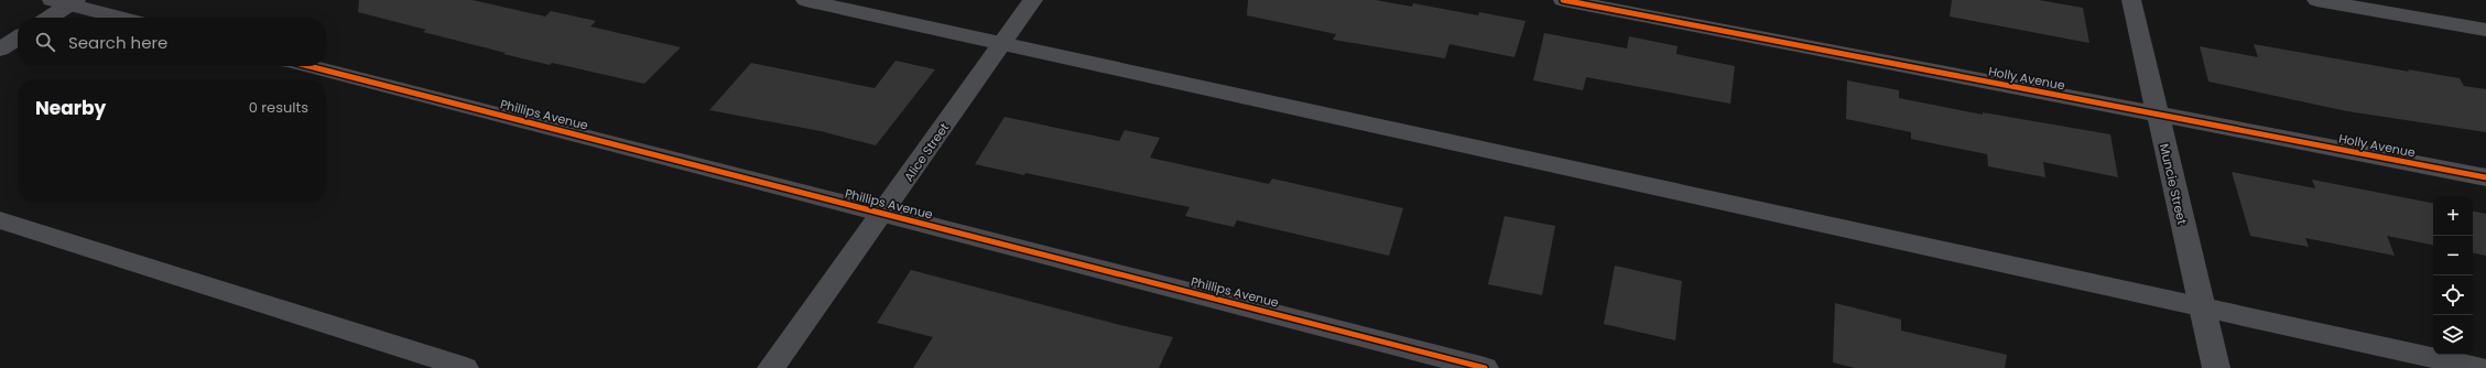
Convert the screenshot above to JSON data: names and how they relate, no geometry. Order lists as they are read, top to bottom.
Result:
{
  "streets": {
    "street": [
      "Holly Avenue",
      "Phillips Avenue",
      "Alice Street",
      "Muncie Street"
    ]
  },
  "crossings": [
    ["Holly Avenue", "Muncie Street"],
    ["Phillips Avenue", "Alice Street"]
  ],
  "page": {
    "search": "Search here",
    "heading": ["Nearby", "0 results"],
    "map_buttons": ["+", "−"]
  }
}
